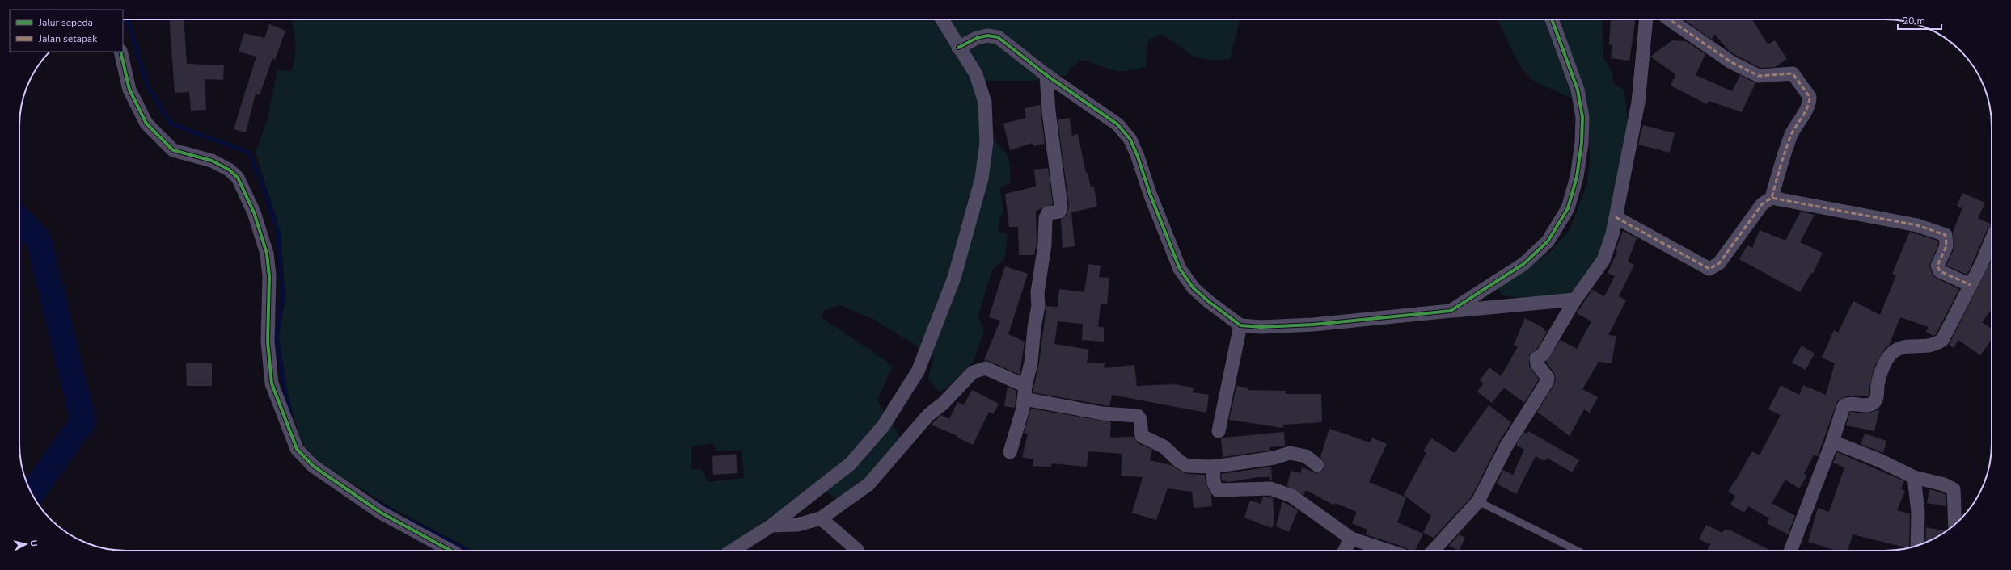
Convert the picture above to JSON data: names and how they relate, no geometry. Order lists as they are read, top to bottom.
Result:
{
  "legend": ["Jalur sepeda", "Jalan setapak"],
  "scale_bar": "20 m",
  "north": "right"
}
